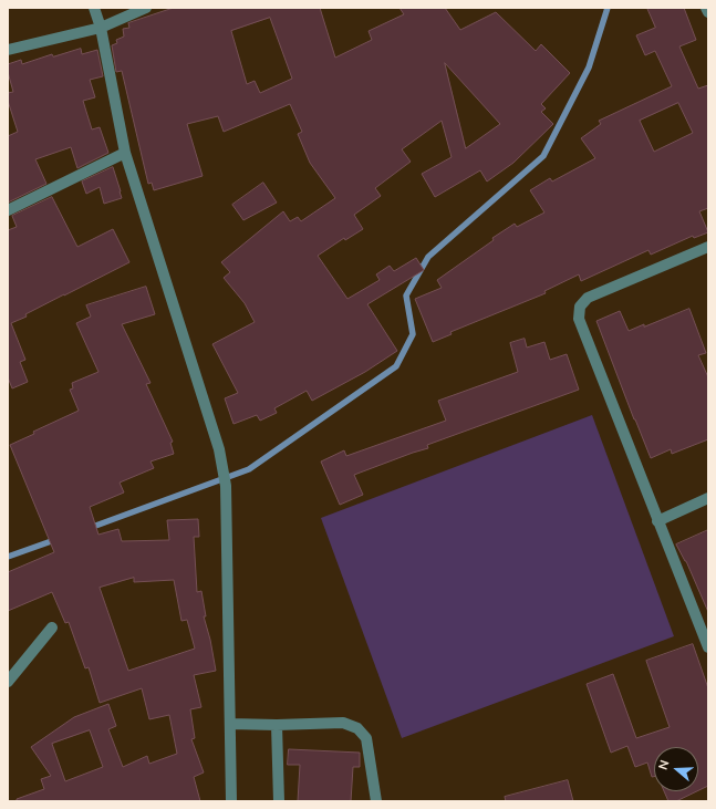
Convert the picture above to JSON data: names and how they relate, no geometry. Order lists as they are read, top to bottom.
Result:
{
  "north": "left"
}
